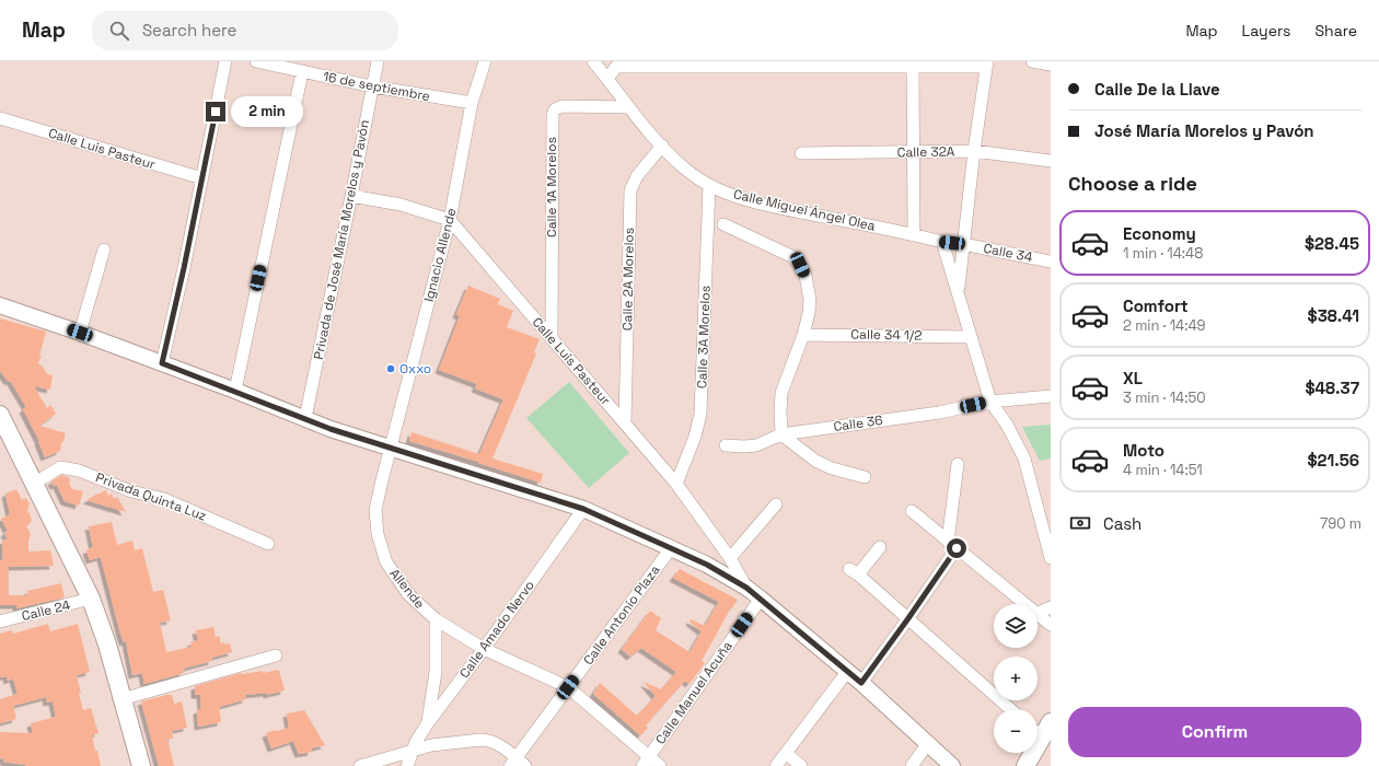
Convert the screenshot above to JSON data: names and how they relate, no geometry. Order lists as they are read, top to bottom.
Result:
{
  "streets": {
    "street": [
      "16 de septiembre",
      "Calle Luis Pasteur",
      "Calle 32A",
      "Calle 1A Morelos",
      "Calle Miguel Ángel Olea",
      "Privada de José María Morelos y Pavón",
      "Calle 34",
      "Ignacio Allende",
      "Calle 2A Morelos",
      "Calle 34 1/2",
      "Calle 3A Morelos",
      "Calle 36",
      "Privada Quinta Luz",
      "Allende",
      "Calle 24",
      "Calle Antonio Plaza",
      "Calle Amado Nervo",
      "Calle Manuel Acuña"
    ]
  },
  "crossings": [
    ["16 de septiembre", "Privada de José María Morelos y Pavón"],
    ["16 de septiembre", "Ignacio Allende"],
    ["Calle Luis Pasteur", "Calle 1A Morelos"],
    ["Calle Luis Pasteur", "Ignacio Allende"],
    ["Calle Luis Pasteur", "Calle 2A Morelos"],
    ["Calle Luis Pasteur", "Calle 3A Morelos"],
    ["Calle 1A Morelos", "Calle Miguel Ángel Olea"],
    ["Calle Miguel Ángel Olea", "Calle 34"],
    ["Calle Miguel Ángel Olea", "Calle 2A Morelos"],
    ["Calle Miguel Ángel Olea", "Calle 3A Morelos"],
    ["Ignacio Allende", "Allende"],
    ["Allende", "Calle Antonio Plaza"],
    ["Allende", "Calle Amado Nervo"],
    ["Allende", "Calle Manuel Acuña"]
  ],
  "places": ["Oxxo"],
  "page": {
    "header": "Map",
    "search": "Search here",
    "nav": ["Map", "Layers", "Share"],
    "banner": ["Calle De la Llave", "José María Morelos y Pavón"],
    "bubble": "2 min",
    "heading": "Choose a ride",
    "list": [
      {
        "name": "Economy",
        "note": "1 min · 14:48",
        "value": "$28.45"
      },
      {
        "name": "Comfort",
        "note": "2 min · 14:49",
        "value": "$38.41"
      },
      {
        "name": "XL",
        "note": "3 min · 14:50",
        "value": "$48.37"
      },
      {
        "name": "Moto",
        "note": "4 min · 14:51",
        "value": "$21.56"
      }
    ],
    "pay": ["Cash", "790 m"],
    "map_buttons": ["+", "−"],
    "buttons": "Confirm"
  }
}
